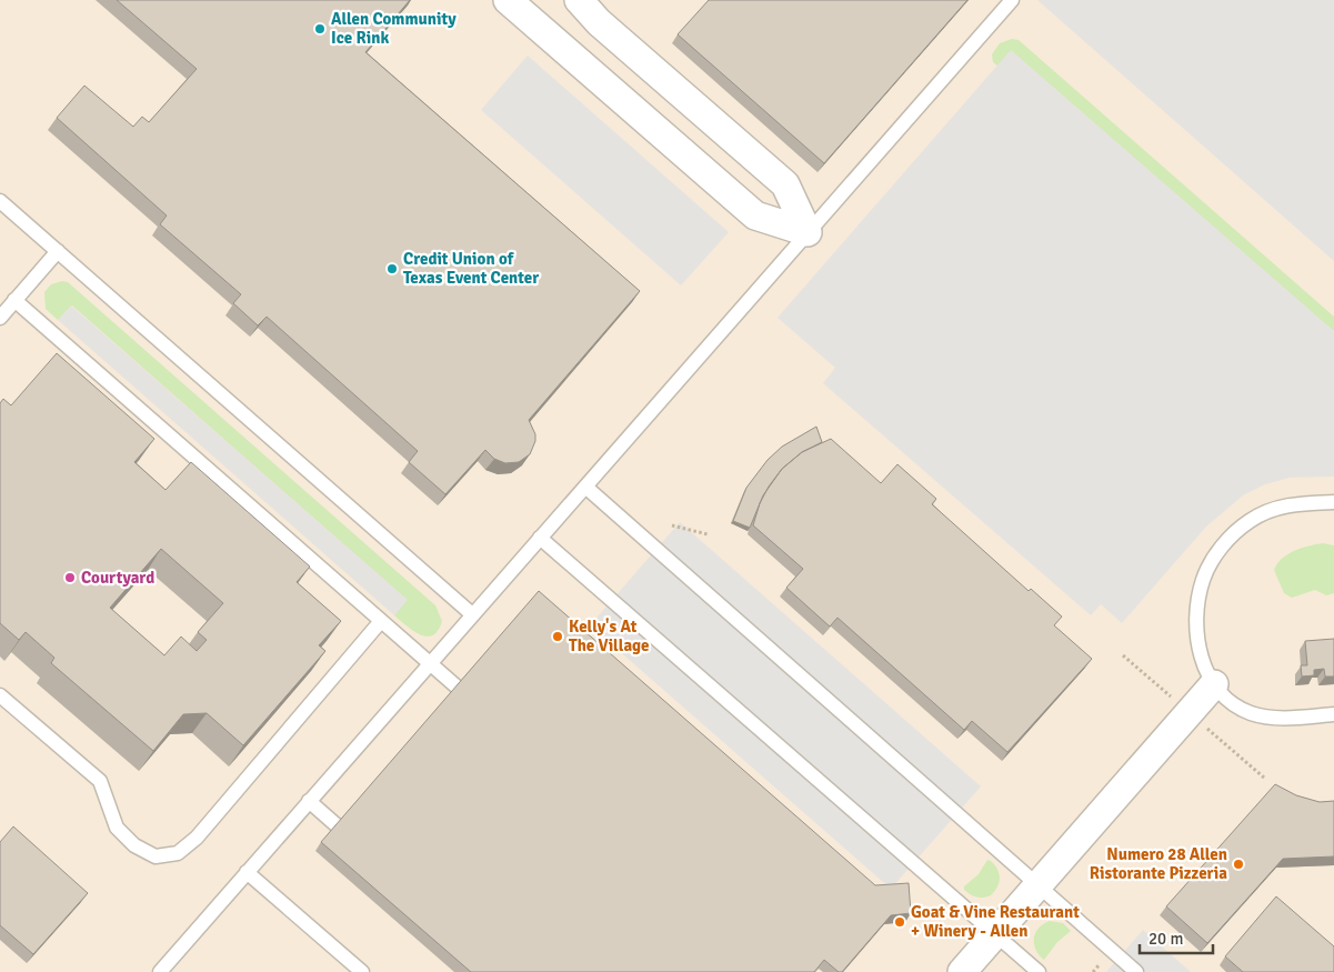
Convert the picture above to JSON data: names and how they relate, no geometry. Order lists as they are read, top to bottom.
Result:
{
  "places": [
    "Allen Community Ice Rink",
    "Credit Union of Texas Event Center",
    "Courtyard",
    "Kelly's At The Village",
    "Numero 28 Allen Ristorante Pizzeria",
    "Goat & Vine Restaurant + Winery - Allen"
  ],
  "scale_bar": "20 m"
}
